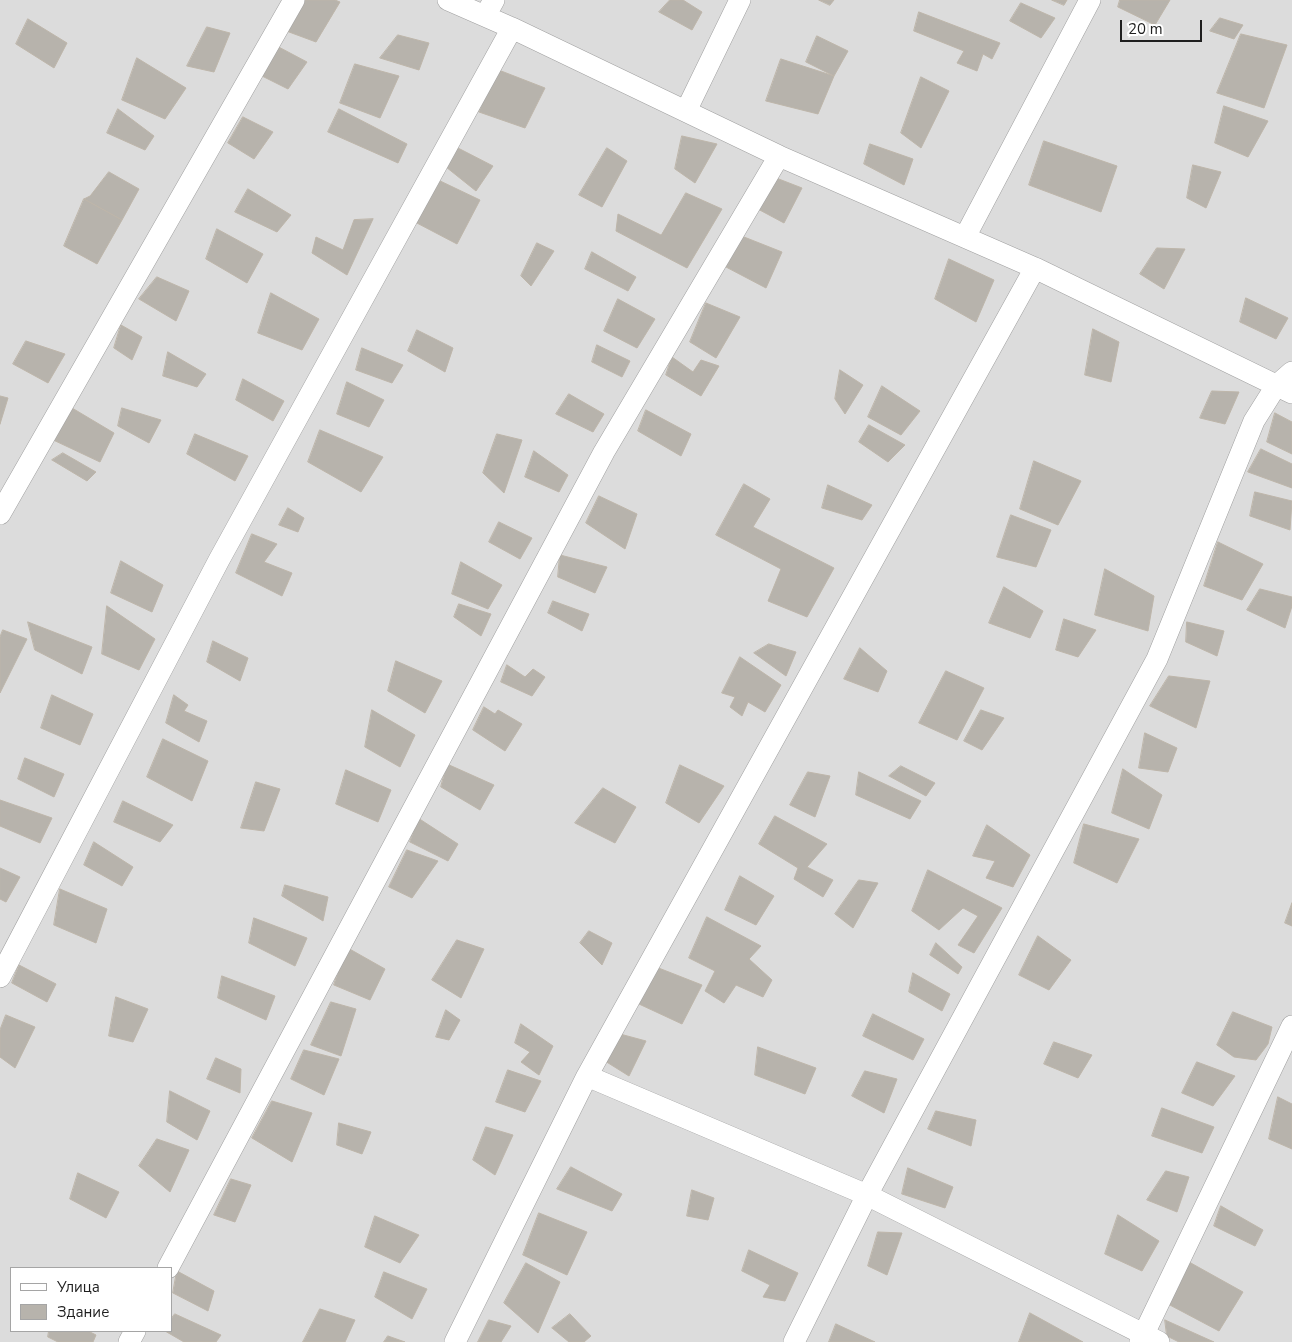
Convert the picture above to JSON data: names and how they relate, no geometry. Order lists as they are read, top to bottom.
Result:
{
  "legend": ["Улица", "Здание"],
  "scale_bar": "20 m"
}
